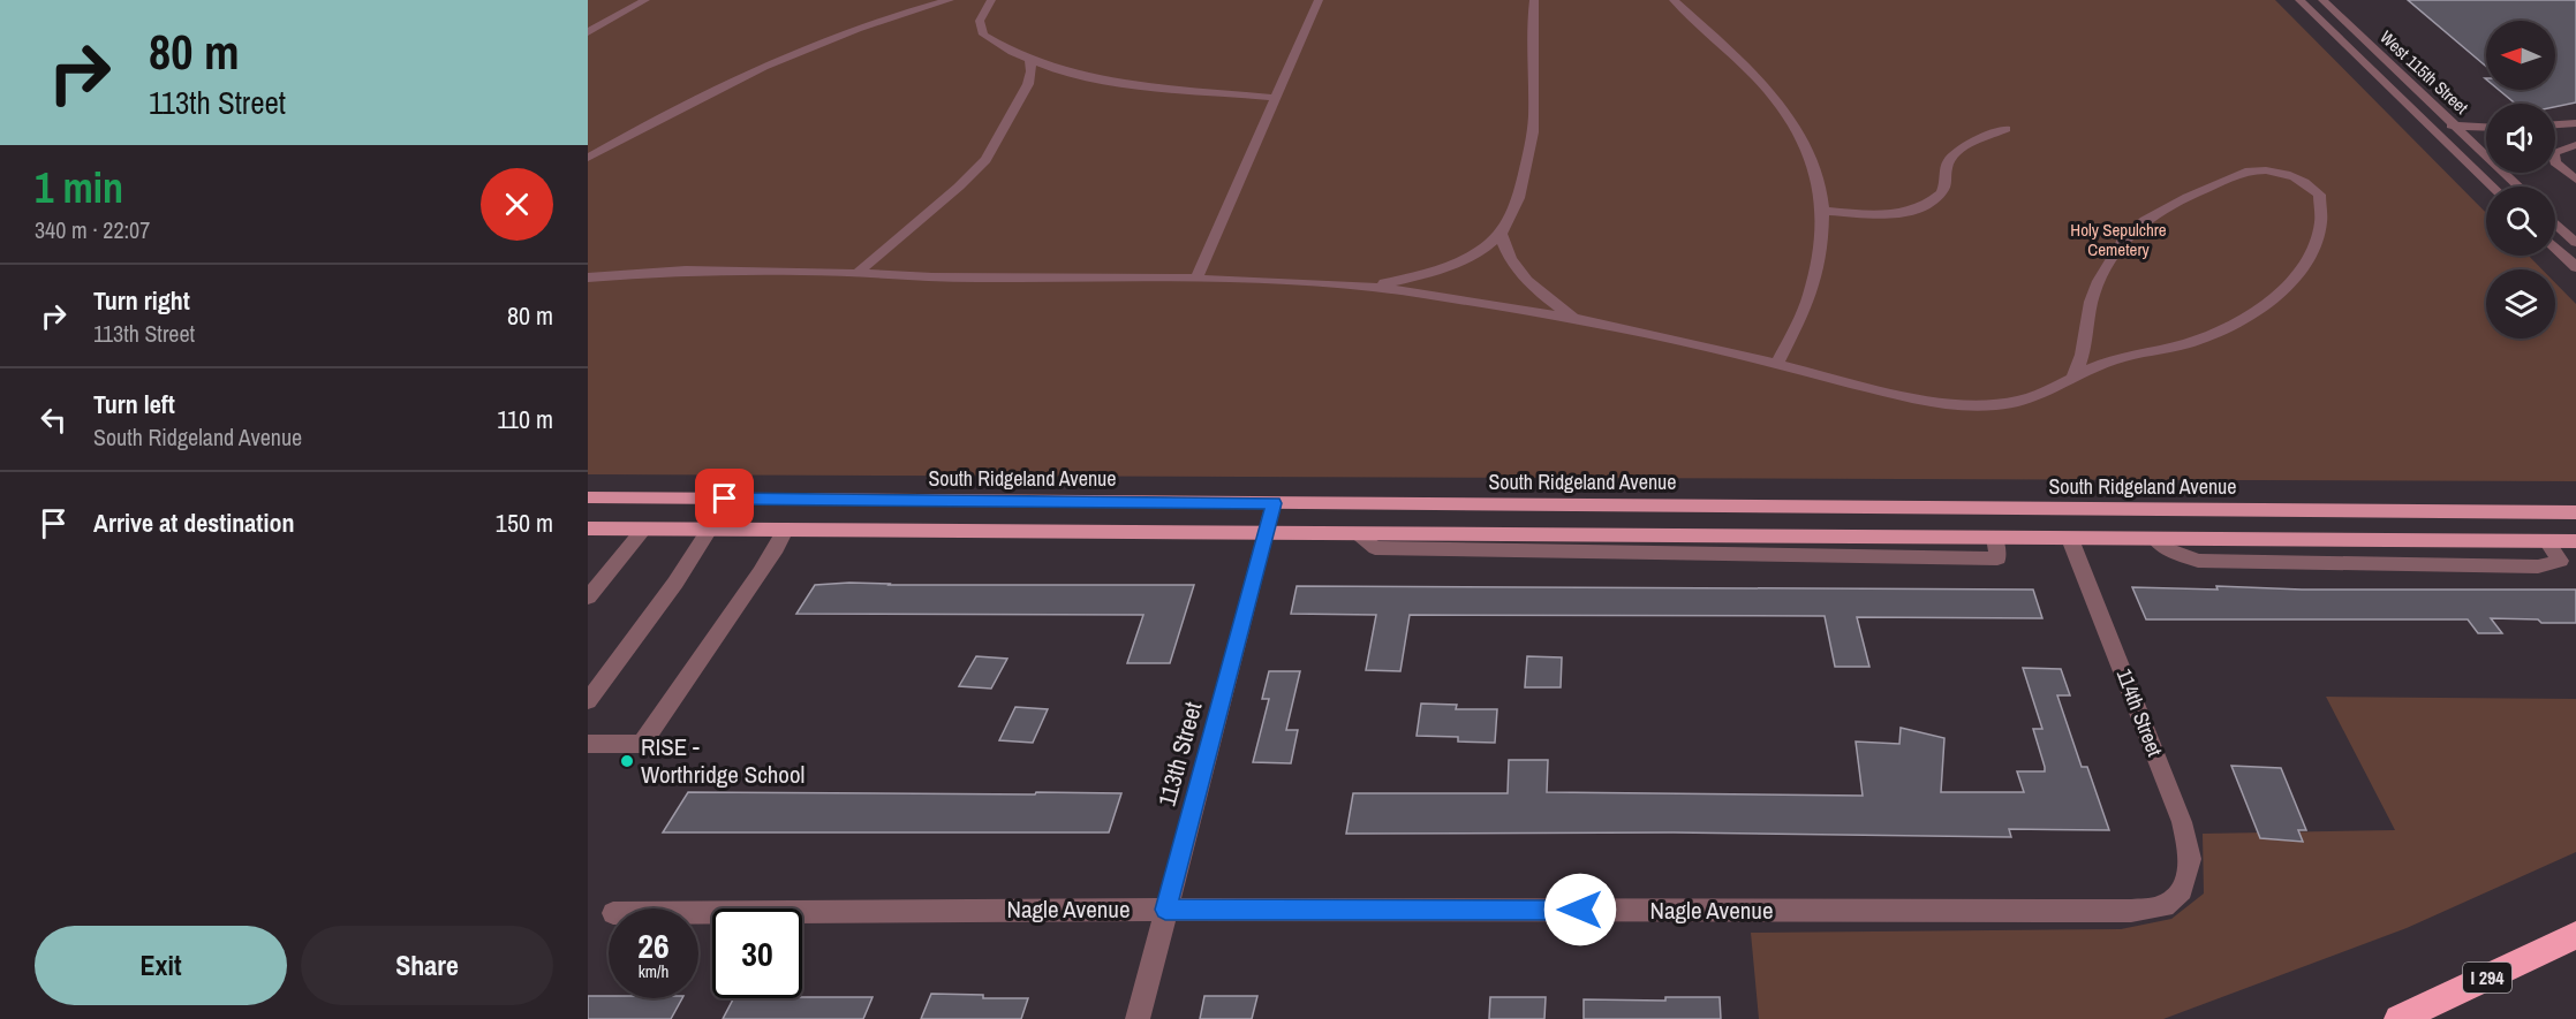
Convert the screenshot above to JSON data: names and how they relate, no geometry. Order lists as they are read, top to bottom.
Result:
{
  "streets": {
    "highway": ["I 294"],
    "main road": ["South Ridgeland Avenue"],
    "street": [
      "West 115th Street",
      "114th Street",
      "113th Street",
      "Nagle Avenue"
    ]
  },
  "crossings": [
    ["South Ridgeland Avenue", "113th Street"],
    ["114th Street", "Nagle Avenue"],
    ["113th Street", "Nagle Avenue"]
  ],
  "parks": ["Holy Sepulchre Cemetery"],
  "places": ["RISE - Worthridge School"],
  "north": "left",
  "page": {
    "turn": ["80 m", "113th Street"],
    "heading": ["1 min", "340 m · 22:07"],
    "list": [
      {
        "name": "Turn right",
        "note": "113th Street",
        "value": "80 m"
      },
      {
        "name": "Turn left",
        "note": "South Ridgeland Avenue",
        "value": "110 m"
      },
      {
        "name": "Arrive at destination",
        "value": "150 m"
      }
    ],
    "speed": "26 km/h",
    "limit": "30",
    "buttons": ["Exit", "Share"]
  }
}
